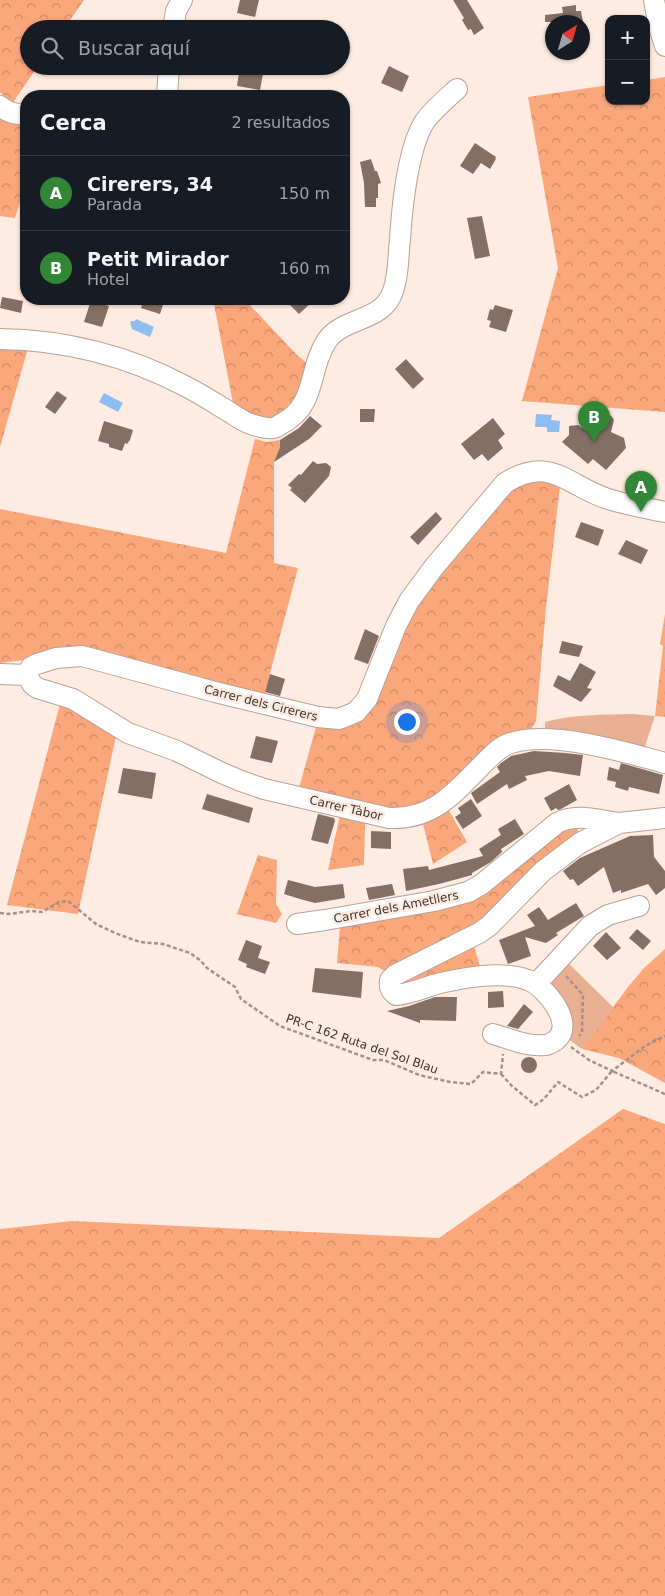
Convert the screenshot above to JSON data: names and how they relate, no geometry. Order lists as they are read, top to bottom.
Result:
{
  "streets": {
    "street": ["Carrer dels Cirerers", "Carrer Tàbor", "Carrer dels Ametllers"],
    "path": ["PR-C 162 Ruta del Sol Blau"]
  },
  "crossings": [
    ["Carrer dels Cirerers", "Carrer Tàbor"]
  ],
  "north": "top right",
  "page": {
    "map_buttons": ["+", "−"],
    "search": "Buscar aquí",
    "heading": ["Cerca", "2 resultados"],
    "list": [
      {
        "mark": "A",
        "name": "Cirerers, 34",
        "note": "Parada",
        "value": "150 m"
      },
      {
        "mark": "B",
        "name": "Petit Mirador",
        "note": "Hotel",
        "value": "160 m"
      }
    ],
    "pins": ["B", "A"]
  }
}
